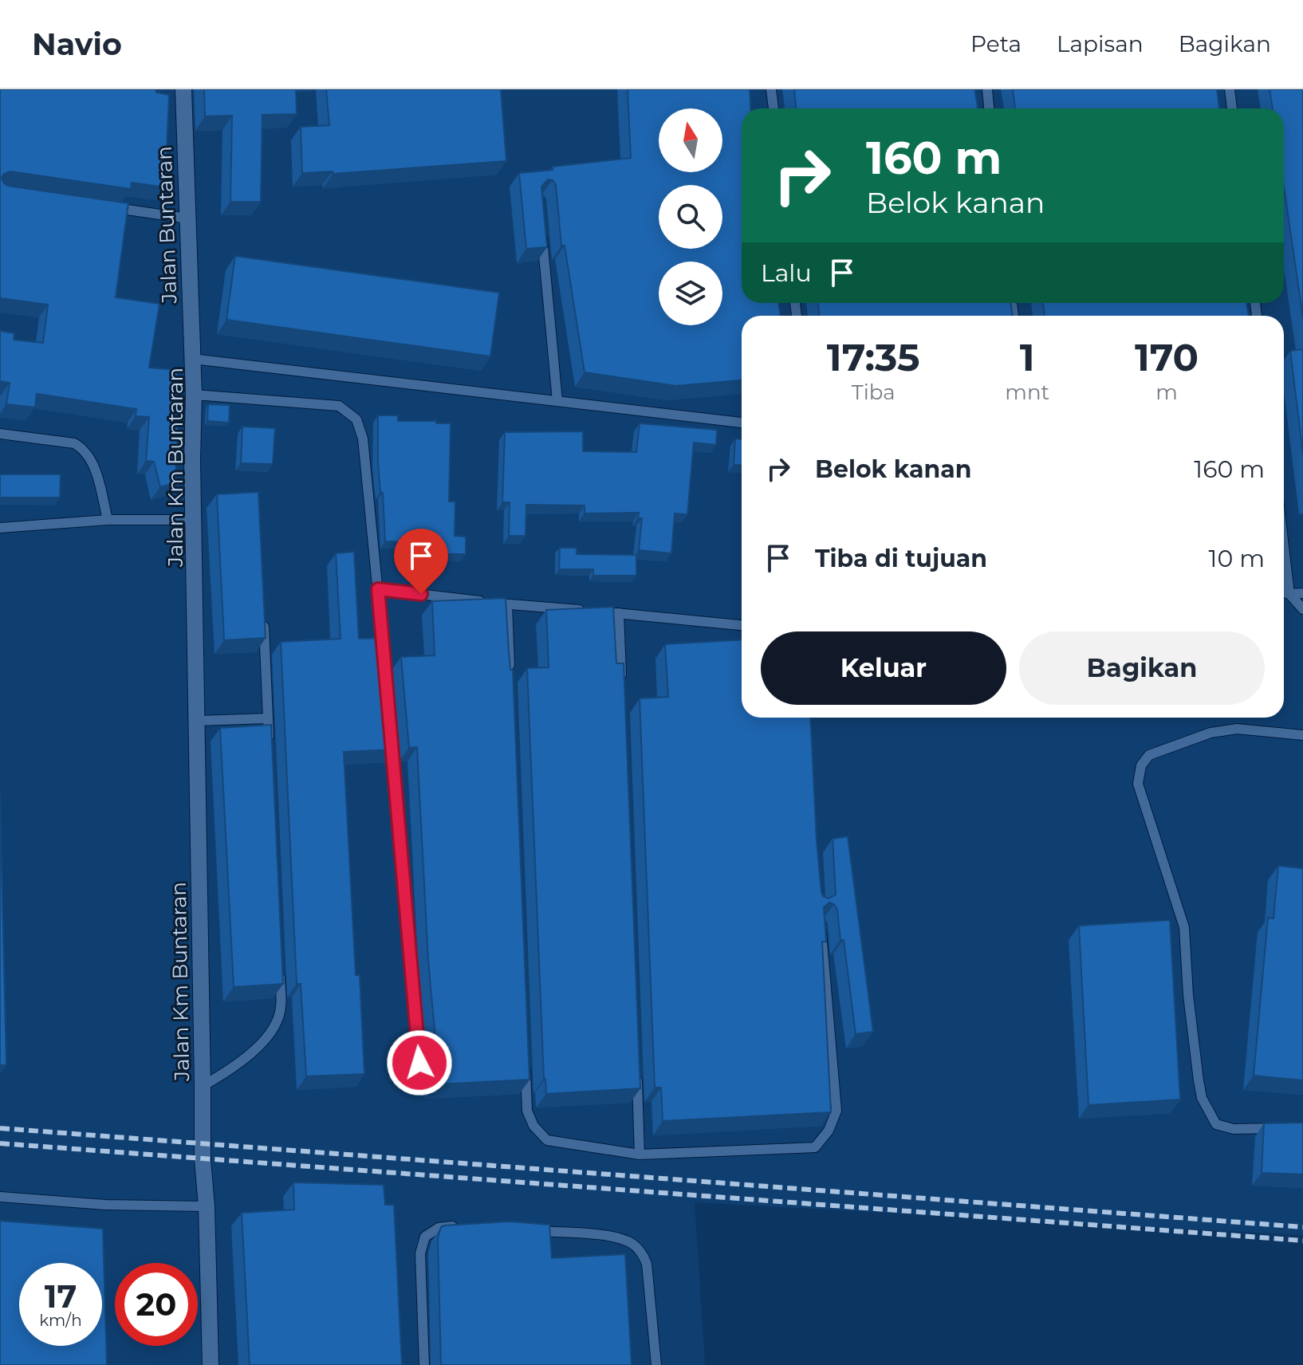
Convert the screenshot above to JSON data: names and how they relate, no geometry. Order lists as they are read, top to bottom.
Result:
{
  "streets": {
    "street": ["Jalan Buntaran", "Jalan Km Buntaran"]
  },
  "crossings": [
    ["Jalan Buntaran", "Jalan Km Buntaran"]
  ],
  "north": "top",
  "page": {
    "header": "Navio",
    "nav": ["Peta", "Lapisan", "Bagikan"],
    "turn": ["160 m", "Belok kanan"],
    "then": "Lalu",
    "eta": [
      "17:35",
      "Tiba",
      "1",
      "mnt",
      "170",
      "m"
    ],
    "list": [
      {
        "name": "Belok kanan",
        "value": "160 m"
      },
      {
        "name": "Tiba di tujuan",
        "value": "10 m"
      }
    ],
    "buttons": ["Keluar", "Bagikan"],
    "speed": "17 km/h",
    "limit": "20"
  }
}
